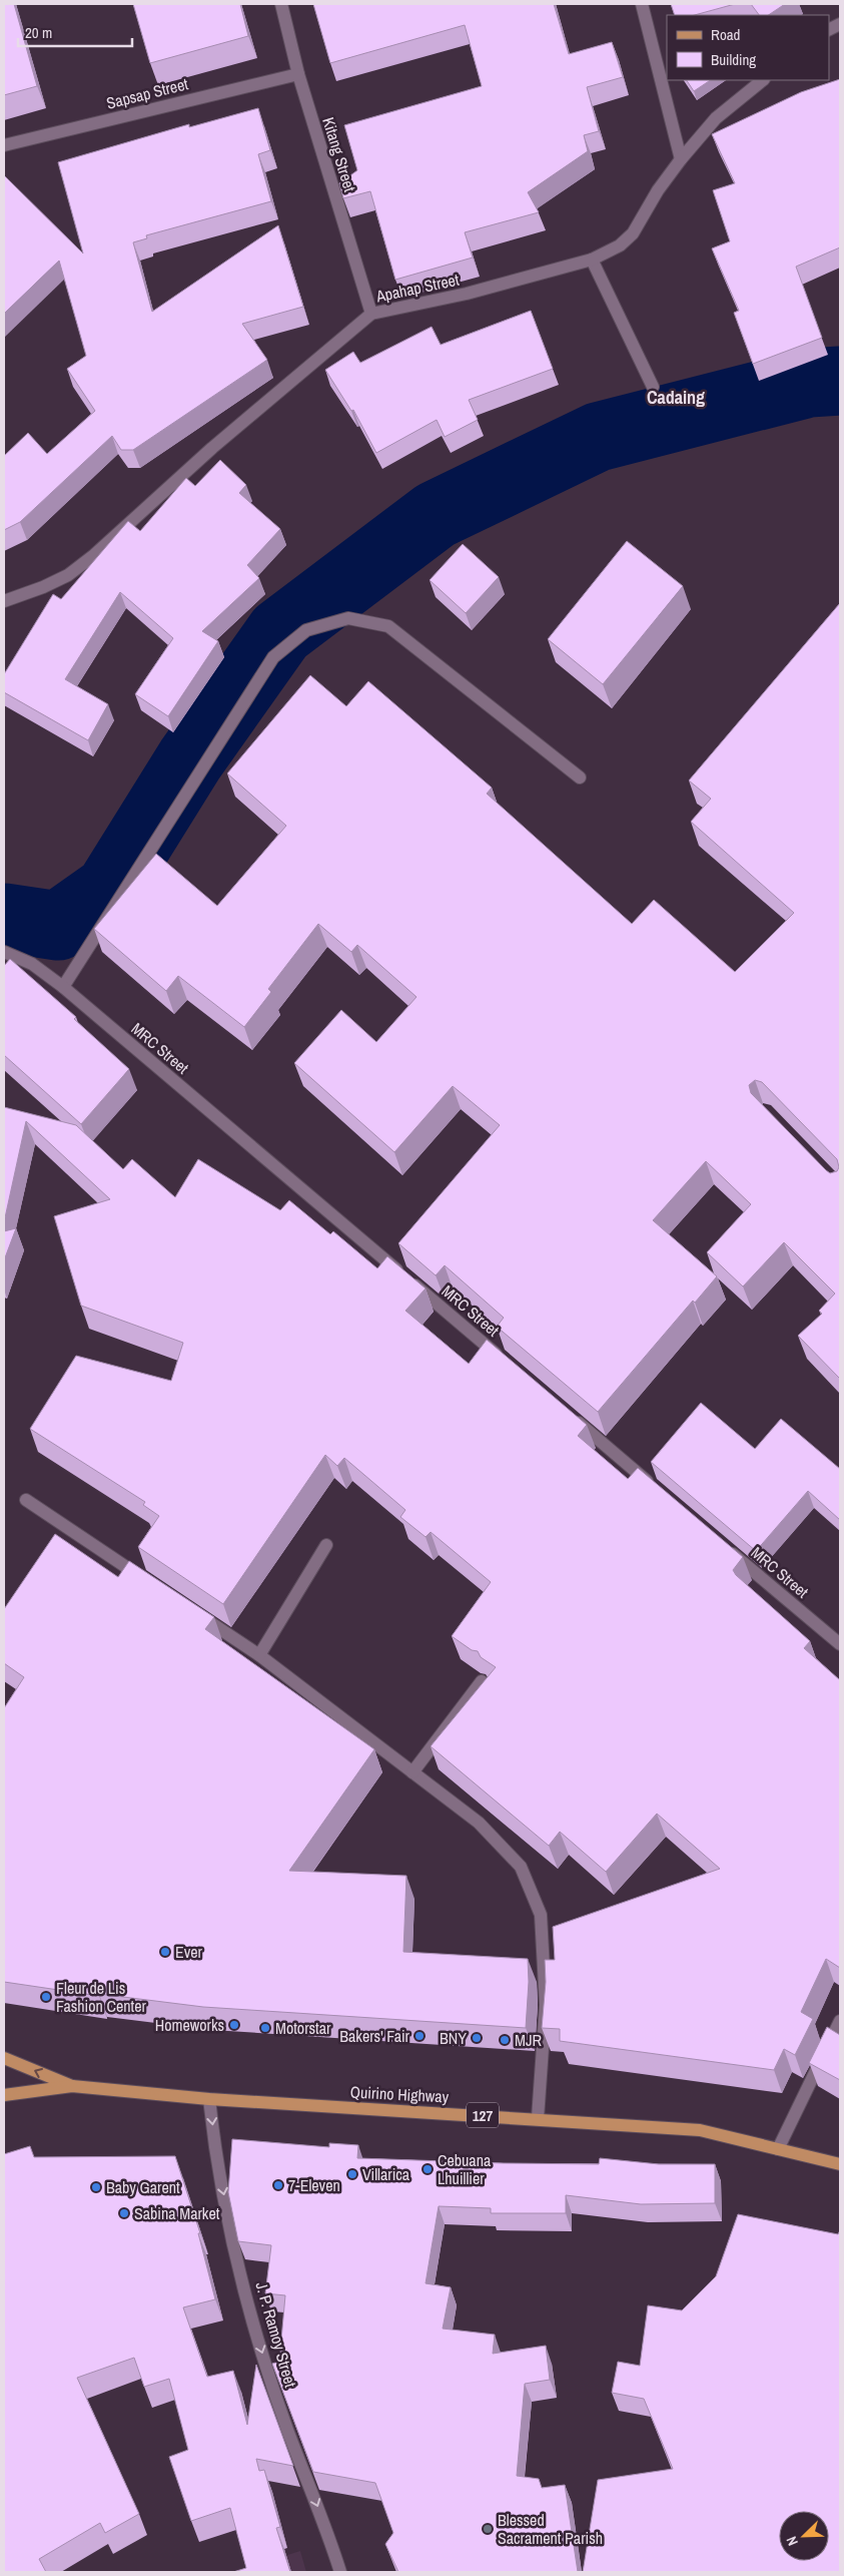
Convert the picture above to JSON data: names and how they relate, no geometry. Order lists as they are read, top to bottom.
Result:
{
  "streets": {
    "main road": ["Quirino Highway", "127"],
    "street": [
      "Sapsap Street",
      "Kitang Street",
      "Apahap Street",
      "MRC Street",
      "J. P. Ramoy Street"
    ]
  },
  "crossings": [
    ["Sapsap Street", "Kitang Street"],
    ["Kitang Street", "Apahap Street"],
    ["Quirino Highway", "J. P. Ramoy Street"]
  ],
  "one_way": ["J. P. Ramoy Street"],
  "districts": ["Cadaing"],
  "places": [
    "Ever",
    "Fleur de Lis Fashion Center",
    "Homeworks",
    "Motorstar",
    "Bakers' Fair",
    "BNY",
    "MJR",
    "Cebuana Lhuillier",
    "Villarica",
    "7-Eleven",
    "Baby Garent",
    "Sabina Market",
    "Blessed Sacrament Parish"
  ],
  "legend": ["Road", "Building"],
  "scale_bar": "20 m",
  "north": "bottom left"
}
